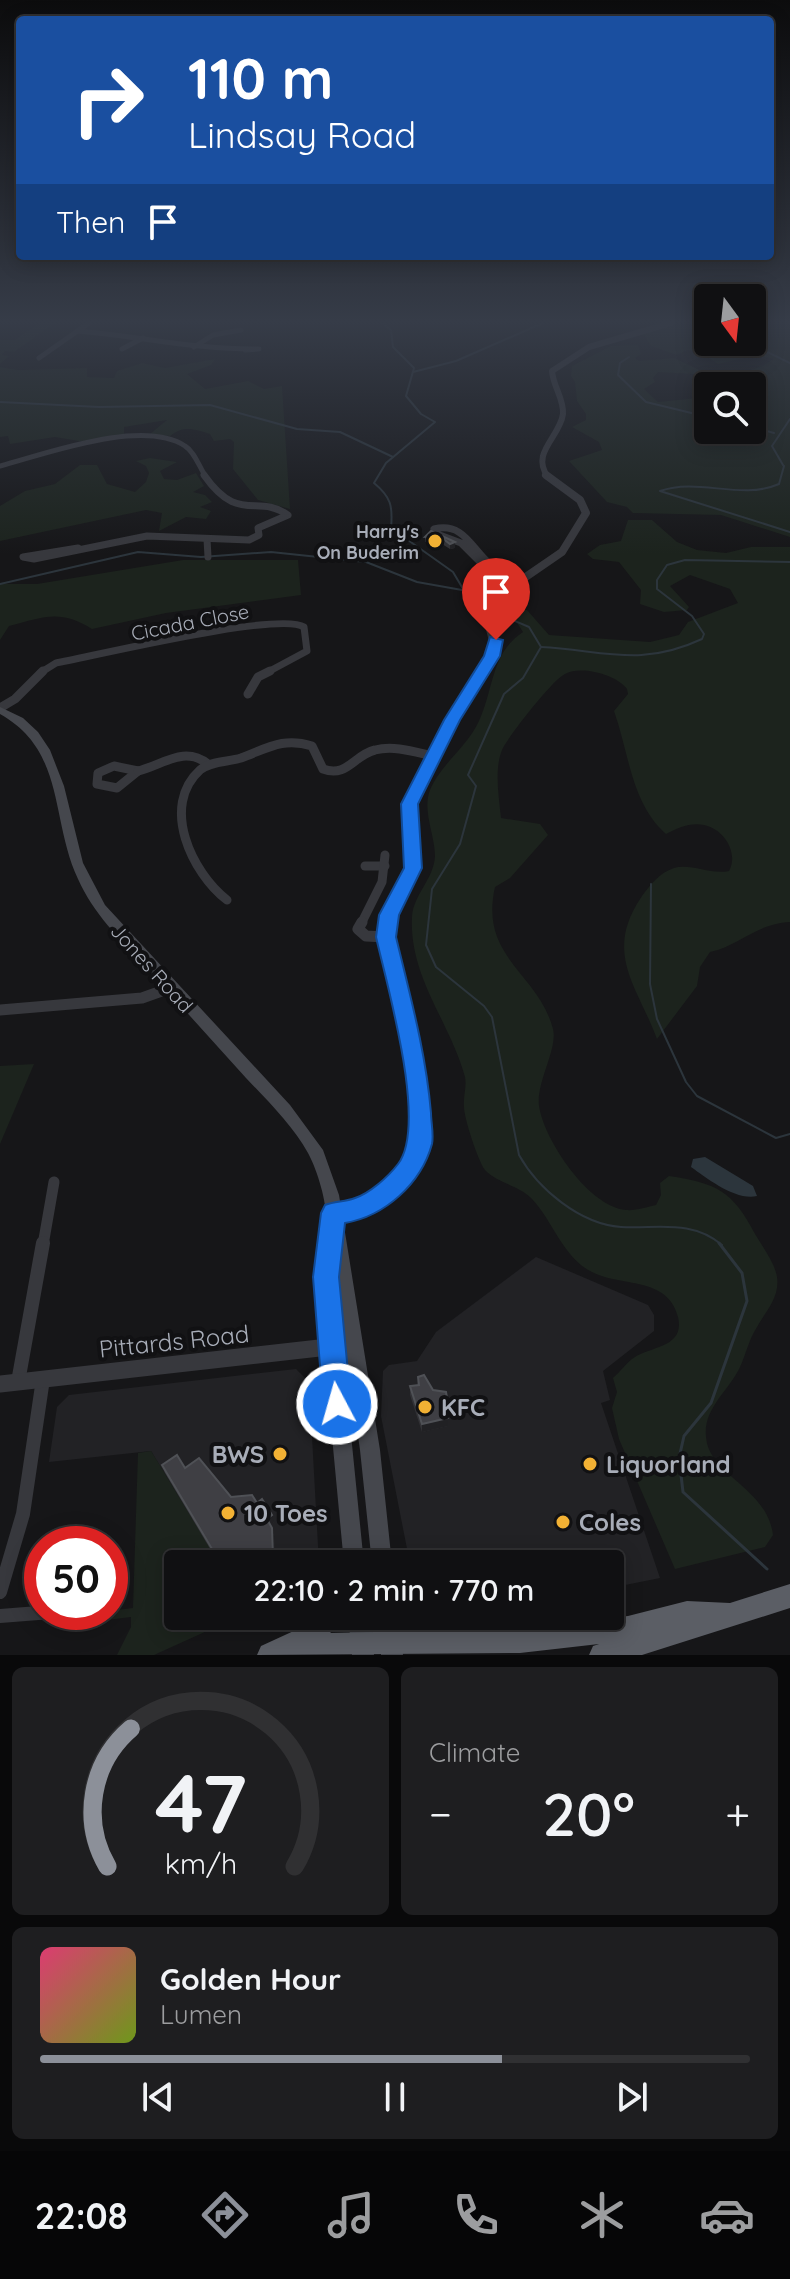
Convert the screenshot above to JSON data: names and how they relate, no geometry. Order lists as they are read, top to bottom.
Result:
{
  "streets": {
    "main road": ["Jones Road"],
    "street": ["Cicada Close", "Pittards Road"]
  },
  "crossings": [
    ["Cicada Close", "Jones Road"],
    ["Jones Road", "Pittards Road"]
  ],
  "places": [
    "Harry's On Buderim",
    "KFC",
    "BWS",
    "Liquorland",
    "10 Toes",
    "Coles"
  ],
  "north": "bottom",
  "page": {
    "turn": ["110 m", "Lindsay Road"],
    "then": "Then",
    "limit": "50",
    "trip": "22:10 · 2 min · 770 m",
    "tile": "Climate",
    "heat": ["−", "20°", "+"],
    "song": ["Golden Hour", "Lumen"],
    "tabs": "22:08",
    "gauge": ["47", "km/h"]
  }
}
